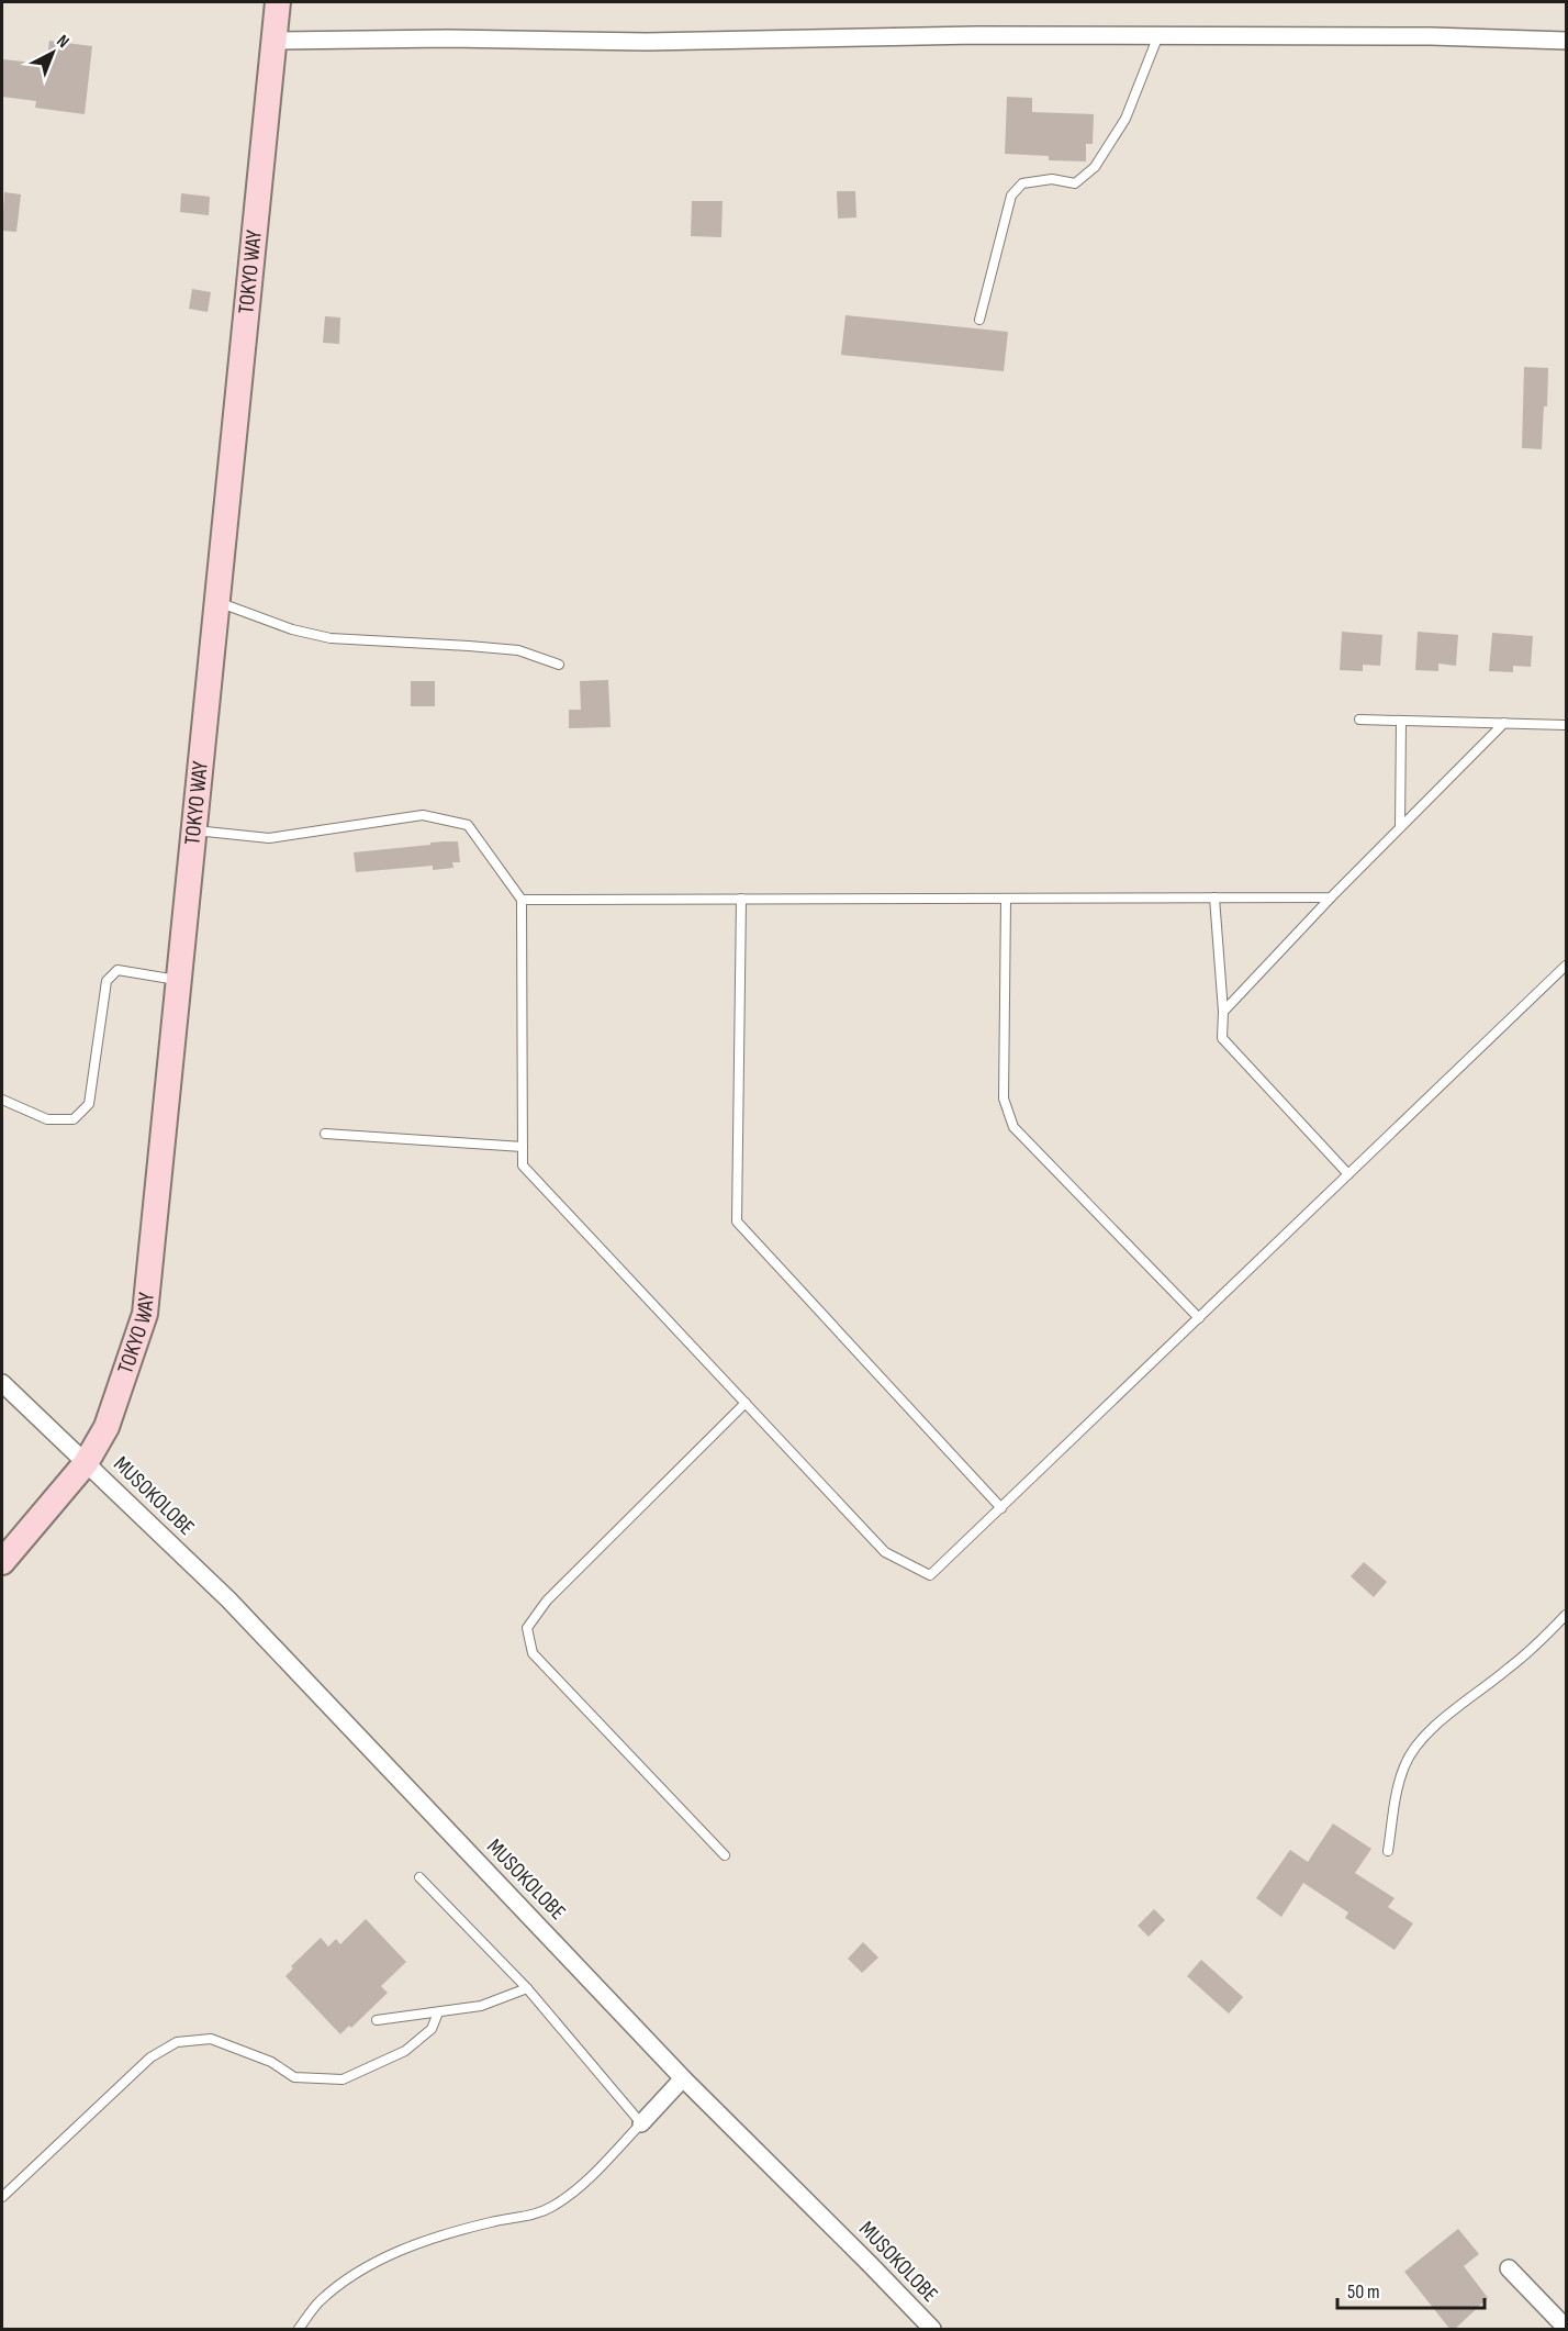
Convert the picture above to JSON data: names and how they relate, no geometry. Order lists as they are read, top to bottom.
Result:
{
  "streets": {
    "street": ["TOKYO WAY", "MUSOKOLOBE"]
  },
  "crossings": [
    ["TOKYO WAY", "MUSOKOLOBE"]
  ],
  "scale_bar": "50 m",
  "north": "top right"
}
